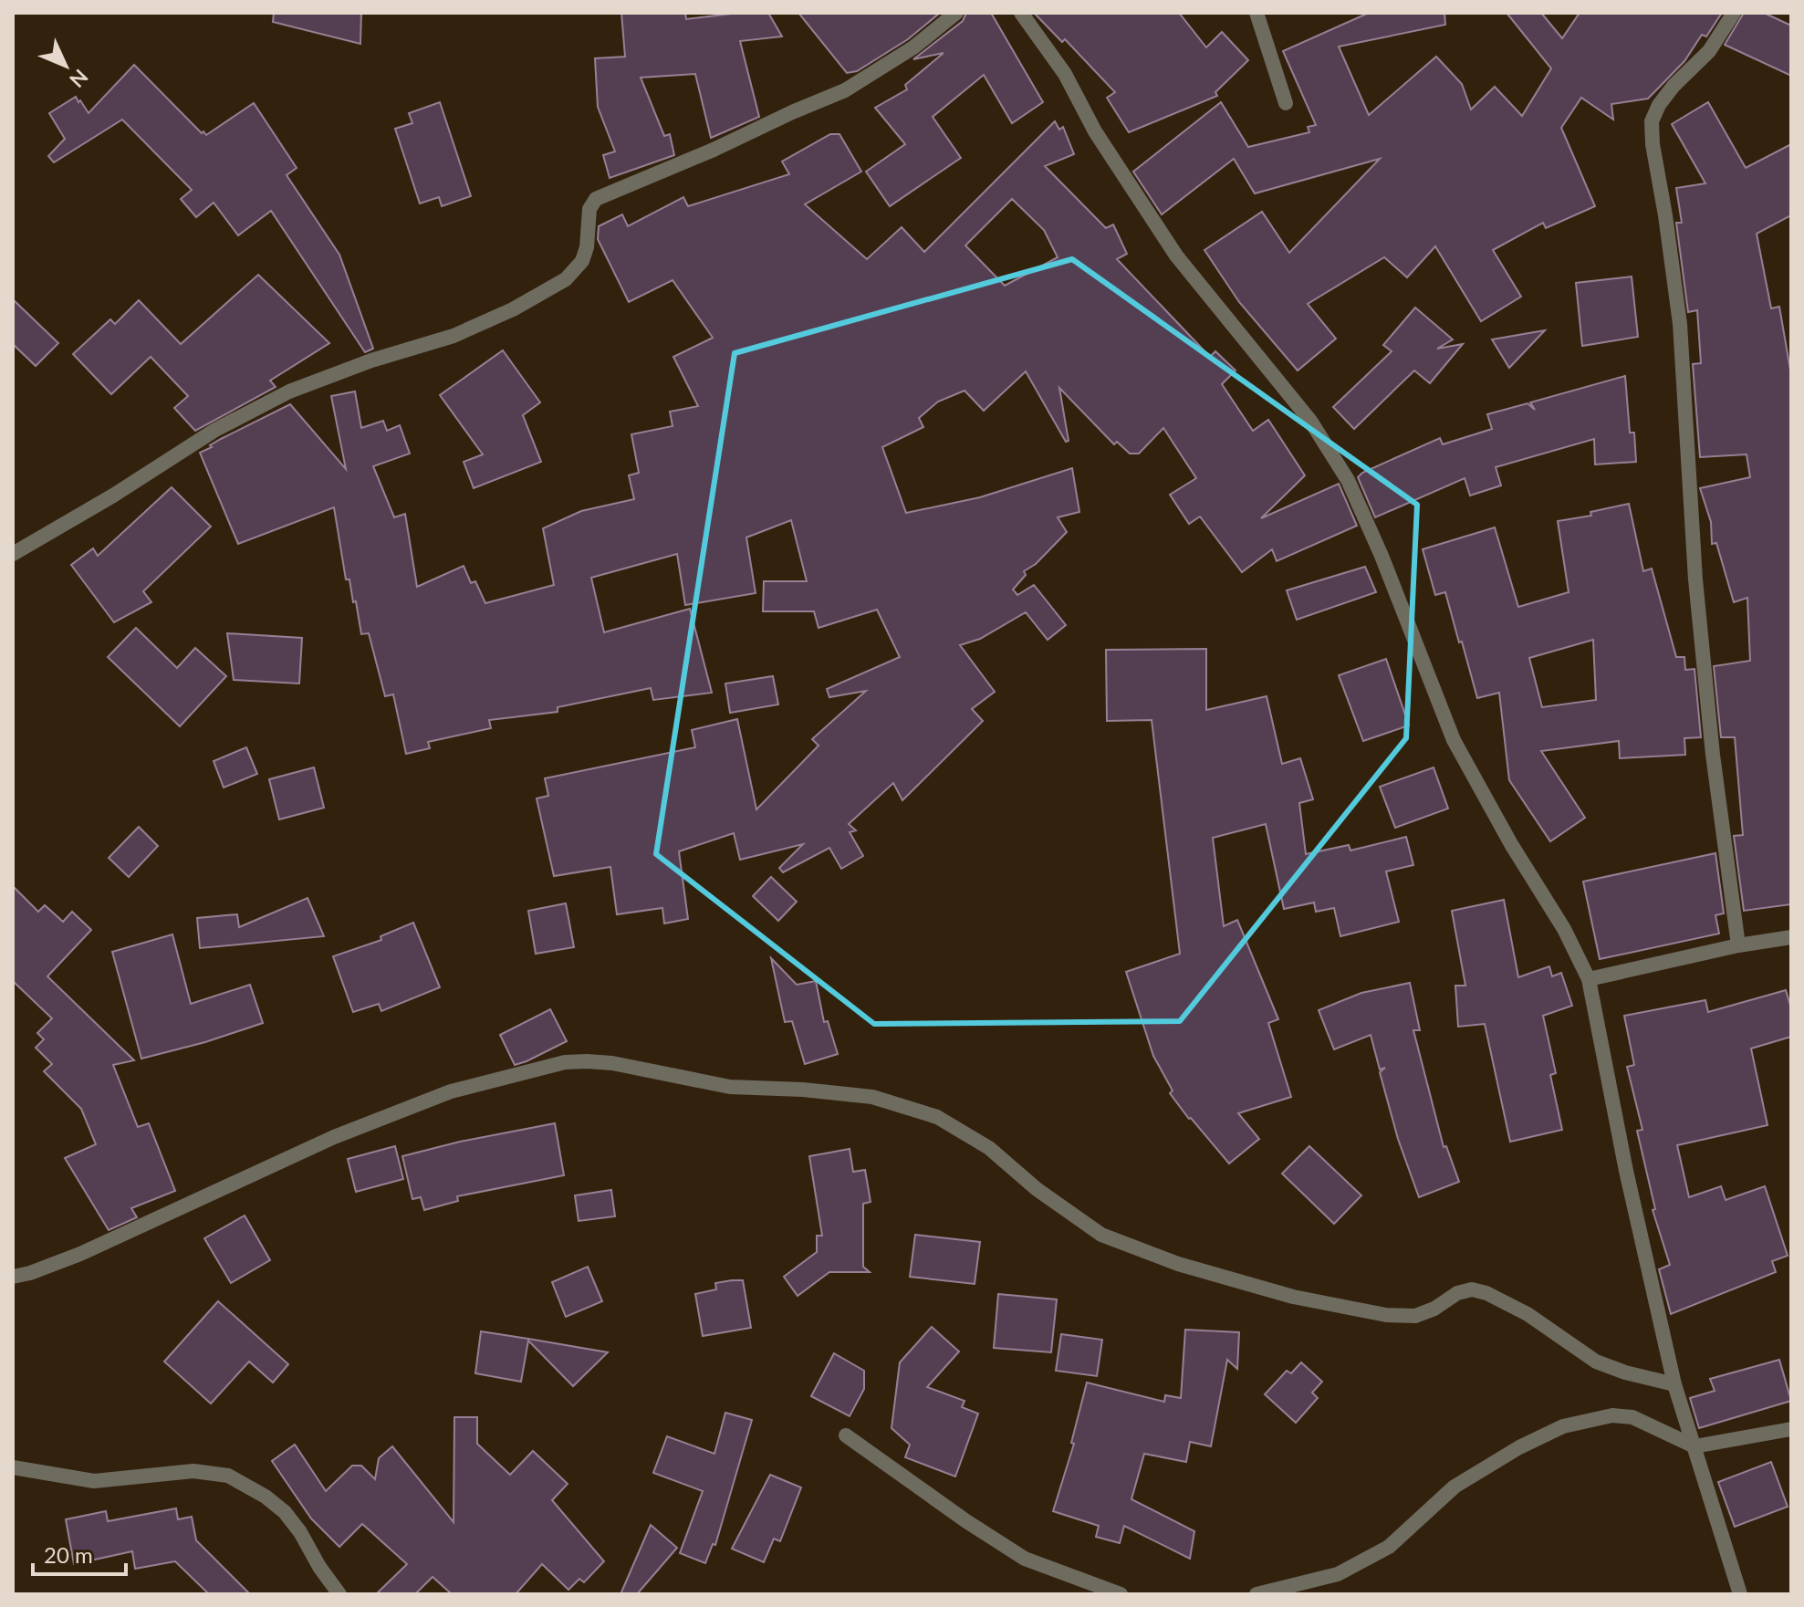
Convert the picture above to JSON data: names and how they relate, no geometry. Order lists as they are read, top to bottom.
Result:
{
  "scale_bar": "20 m",
  "north": "bottom right"
}
